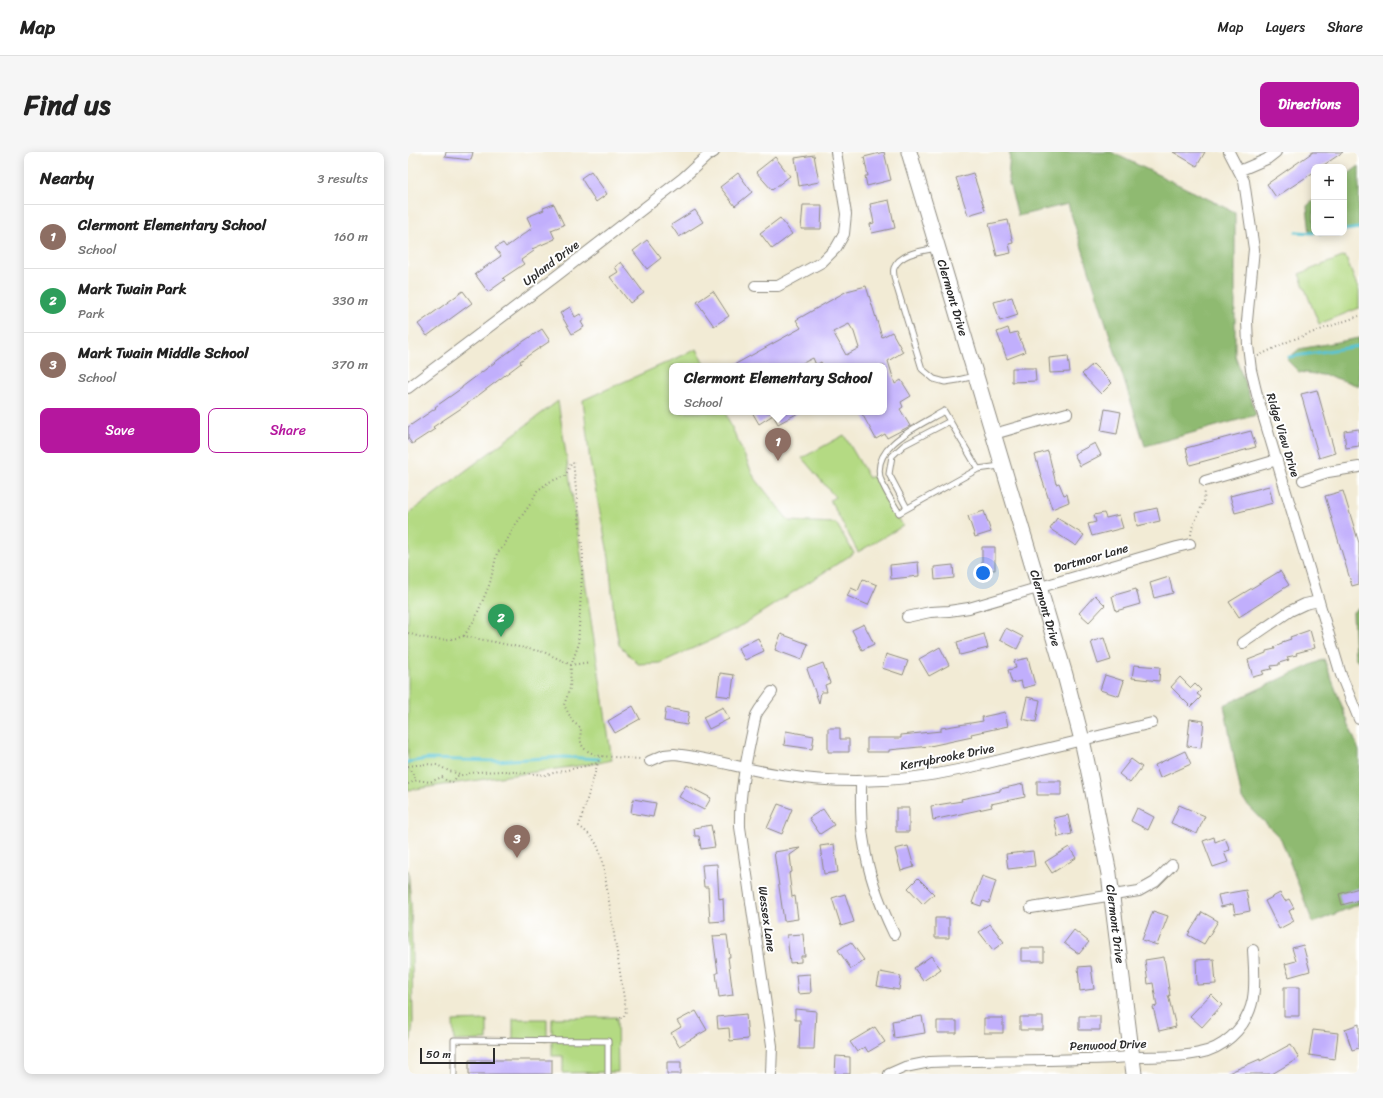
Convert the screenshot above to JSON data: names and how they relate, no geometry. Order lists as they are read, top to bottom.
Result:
{
  "streets": {
    "street": [
      "Upland Drive",
      "Clermont Drive",
      "Ridge View Drive",
      "Dartmoor Lane",
      "Kerrybrooke Drive",
      "Wessex Lane",
      "Penwood Drive"
    ]
  },
  "crossings": [
    ["Clermont Drive", "Dartmoor Lane"],
    ["Clermont Drive", "Kerrybrooke Drive"],
    ["Clermont Drive", "Penwood Drive"],
    ["Kerrybrooke Drive", "Wessex Lane"]
  ],
  "scale_bar": "50 m",
  "page": {
    "header": "Map",
    "nav": ["Map", "Layers", "Share"],
    "title": "Find us",
    "buttons": [
      "Directions",
      ["Save", "Share"]
    ],
    "heading": ["Nearby", "3 results"],
    "map_buttons": ["+", "−"],
    "list": [
      {
        "mark": "1",
        "name": "Clermont Elementary School",
        "note": "School",
        "value": "160 m"
      },
      {
        "mark": "2",
        "name": "Mark Twain Park",
        "note": "Park",
        "value": "330 m"
      },
      {
        "mark": "3",
        "name": "Mark Twain Middle School",
        "note": "School",
        "value": "370 m"
      }
    ],
    "popup": ["Clermont Elementary School", "School"],
    "pins": ["1", "2", "3"],
    "scale": "50 m"
  }
}
